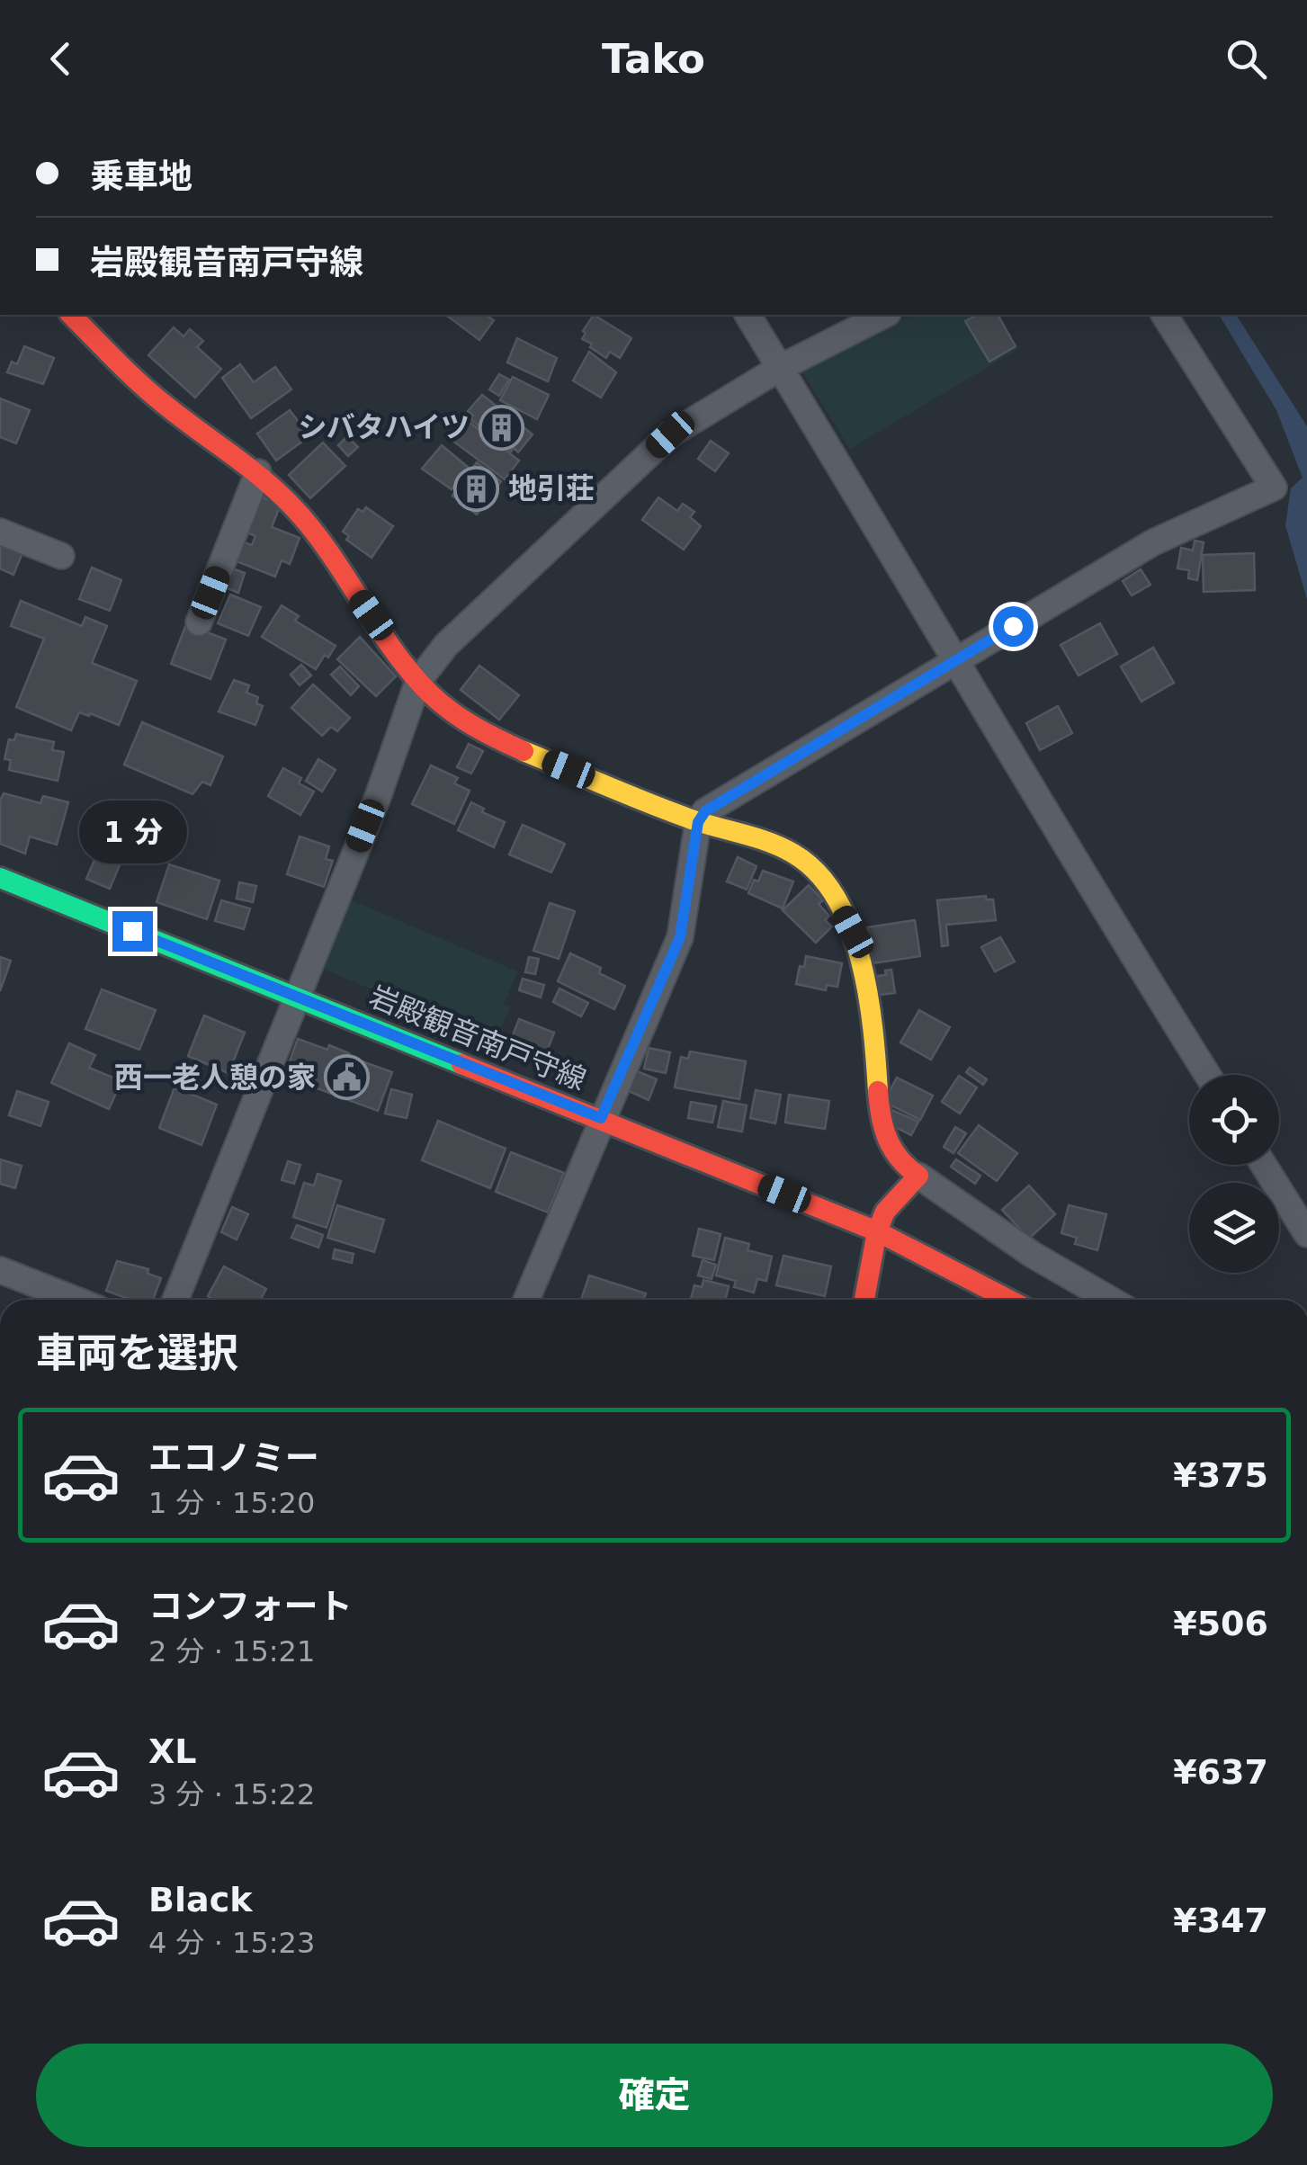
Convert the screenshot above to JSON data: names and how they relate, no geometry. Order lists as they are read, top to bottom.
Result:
{
  "streets": {
    "main road": ["岩殿観音南戸守線"]
  },
  "places": {
    "building": ["シバタハイツ", "地引荘"],
    "public building": ["西一老人憩の家"]
  },
  "page": {
    "header": "Tako",
    "banner": ["乗車地", "岩殿観音南戸守線"],
    "bubble": "1 分",
    "heading": "車両を選択",
    "list": [
      {
        "name": "エコノミー",
        "note": "1 分 · 15:20",
        "value": "¥375"
      },
      {
        "name": "コンフォート",
        "note": "2 分 · 15:21",
        "value": "¥506"
      },
      {
        "name": "XL",
        "note": "3 分 · 15:22",
        "value": "¥637"
      },
      {
        "name": "Black",
        "note": "4 分 · 15:23",
        "value": "¥347"
      }
    ],
    "buttons": "確定"
  }
}
